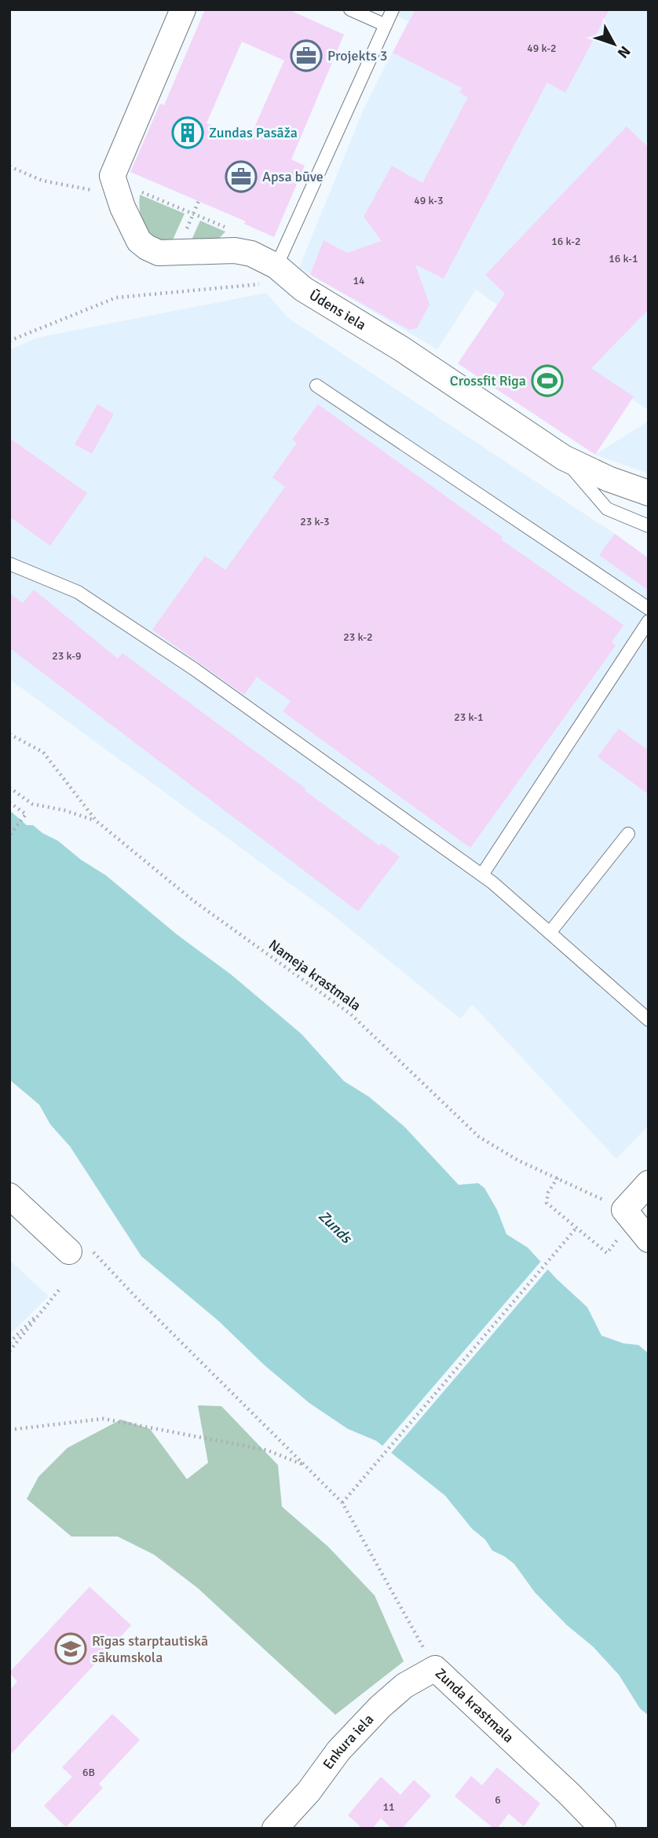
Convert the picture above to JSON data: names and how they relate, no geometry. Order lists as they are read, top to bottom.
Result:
{
  "streets": {
    "street": ["Ūdens iela", "Zunda krastmala", "Enkura iela"],
    "path": ["Nameja krastmala"]
  },
  "crossings": [
    ["Zunda krastmala", "Enkura iela"]
  ],
  "water": ["Zunds"],
  "places": {
    "office": ["Projekts 3", "Apsa būve"],
    "building": ["Zundas Pasāža"],
    "sports": ["Crossfit Riga"],
    "school or university": ["Rīgas starptautiskā sākumskola"]
  },
  "house_numbers": [
    "49 k-2",
    "49 k-3",
    "16 k-2",
    "16 k-1",
    "14",
    "23 k-3",
    "23 k-2",
    "23 k-9",
    "23 k-1",
    "6B",
    "6",
    "11"
  ],
  "north": "bottom right"
}
